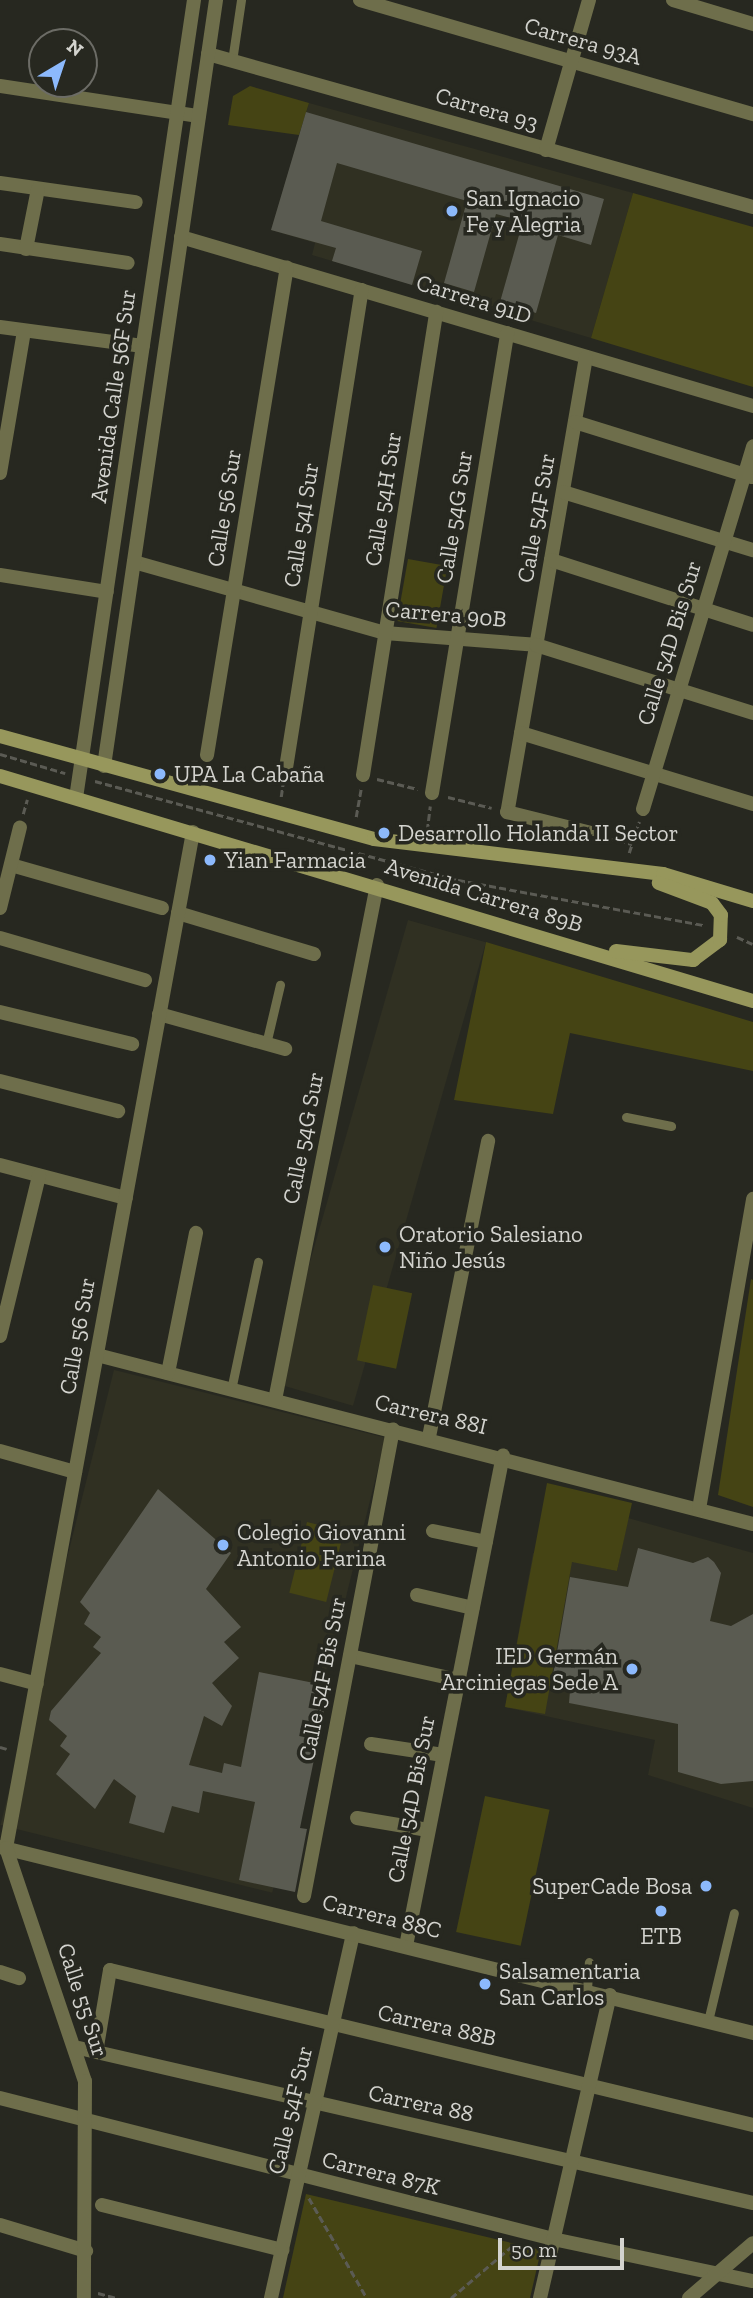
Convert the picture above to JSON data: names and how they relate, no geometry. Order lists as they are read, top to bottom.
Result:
{
  "streets": {
    "main road": ["Avenida Carrera 89B"],
    "street": [
      "Carrera 93A",
      "Carrera 93",
      "Carrera 91D",
      "Avenida Calle 56F Sur",
      "Calle 54H Sur",
      "Calle 56 Sur",
      "Calle 54G Sur",
      "Calle 54F Sur",
      "Calle 54I Sur",
      "Carrera 90B",
      "Calle 54D Bis Sur",
      "Carrera 88I",
      "Calle 54F Bis Sur",
      "Carrera 88C",
      "Calle 55 Sur",
      "Carrera 88B",
      "Carrera 88",
      "Carrera 87K"
    ]
  },
  "crossings": [
    ["Carrera 93", "Avenida Calle 56F Sur"],
    ["Carrera 91D", "Avenida Calle 56F Sur"],
    ["Carrera 91D", "Calle 54H Sur"],
    ["Carrera 91D", "Calle 56 Sur"],
    ["Carrera 91D", "Calle 54G Sur"],
    ["Carrera 91D", "Calle 54F Sur"],
    ["Carrera 91D", "Calle 54I Sur"],
    ["Avenida Calle 56F Sur", "Carrera 90B"],
    ["Avenida Calle 56F Sur", "Avenida Carrera 89B"],
    ["Calle 54H Sur", "Carrera 90B"],
    ["Calle 56 Sur", "Carrera 90B"],
    ["Calle 56 Sur", "Avenida Carrera 89B"],
    ["Calle 56 Sur", "Carrera 88I"],
    ["Calle 56 Sur", "Carrera 88C"],
    ["Calle 56 Sur", "Calle 55 Sur"],
    ["Calle 54G Sur", "Carrera 90B"],
    ["Calle 54G Sur", "Avenida Carrera 89B"],
    ["Calle 54G Sur", "Carrera 88I"],
    ["Calle 54F Sur", "Carrera 90B"],
    ["Calle 54F Sur", "Carrera 88C"],
    ["Calle 54F Sur", "Carrera 88B"],
    ["Calle 54F Sur", "Carrera 88"],
    ["Calle 54F Sur", "Carrera 87K"],
    ["Calle 54I Sur", "Carrera 90B"],
    ["Carrera 90B", "Calle 54D Bis Sur"],
    ["Calle 54D Bis Sur", "Carrera 88I"],
    ["Calle 54D Bis Sur", "Carrera 88C"],
    ["Carrera 88I", "Calle 54F Bis Sur"],
    ["Carrera 88C", "Calle 55 Sur"],
    ["Calle 55 Sur", "Carrera 88"],
    ["Calle 55 Sur", "Carrera 87K"],
    ["Carrera 88B", "Carrera 88"]
  ],
  "places": [
    "San Ignacio Fe y Alegria",
    "UPA La Cabaña",
    "Desarrollo Holanda II Sector",
    "Yian Farmacia",
    "Oratorio Salesiano Niño Jesús",
    "Colegio Giovanni Antonio Farina",
    "IED Germán Arciniegas Sede A",
    "SuperCade Bosa",
    "ETB",
    "Salsamentaria San Carlos"
  ],
  "scale_bar": "50 m",
  "north": "top right"
}
